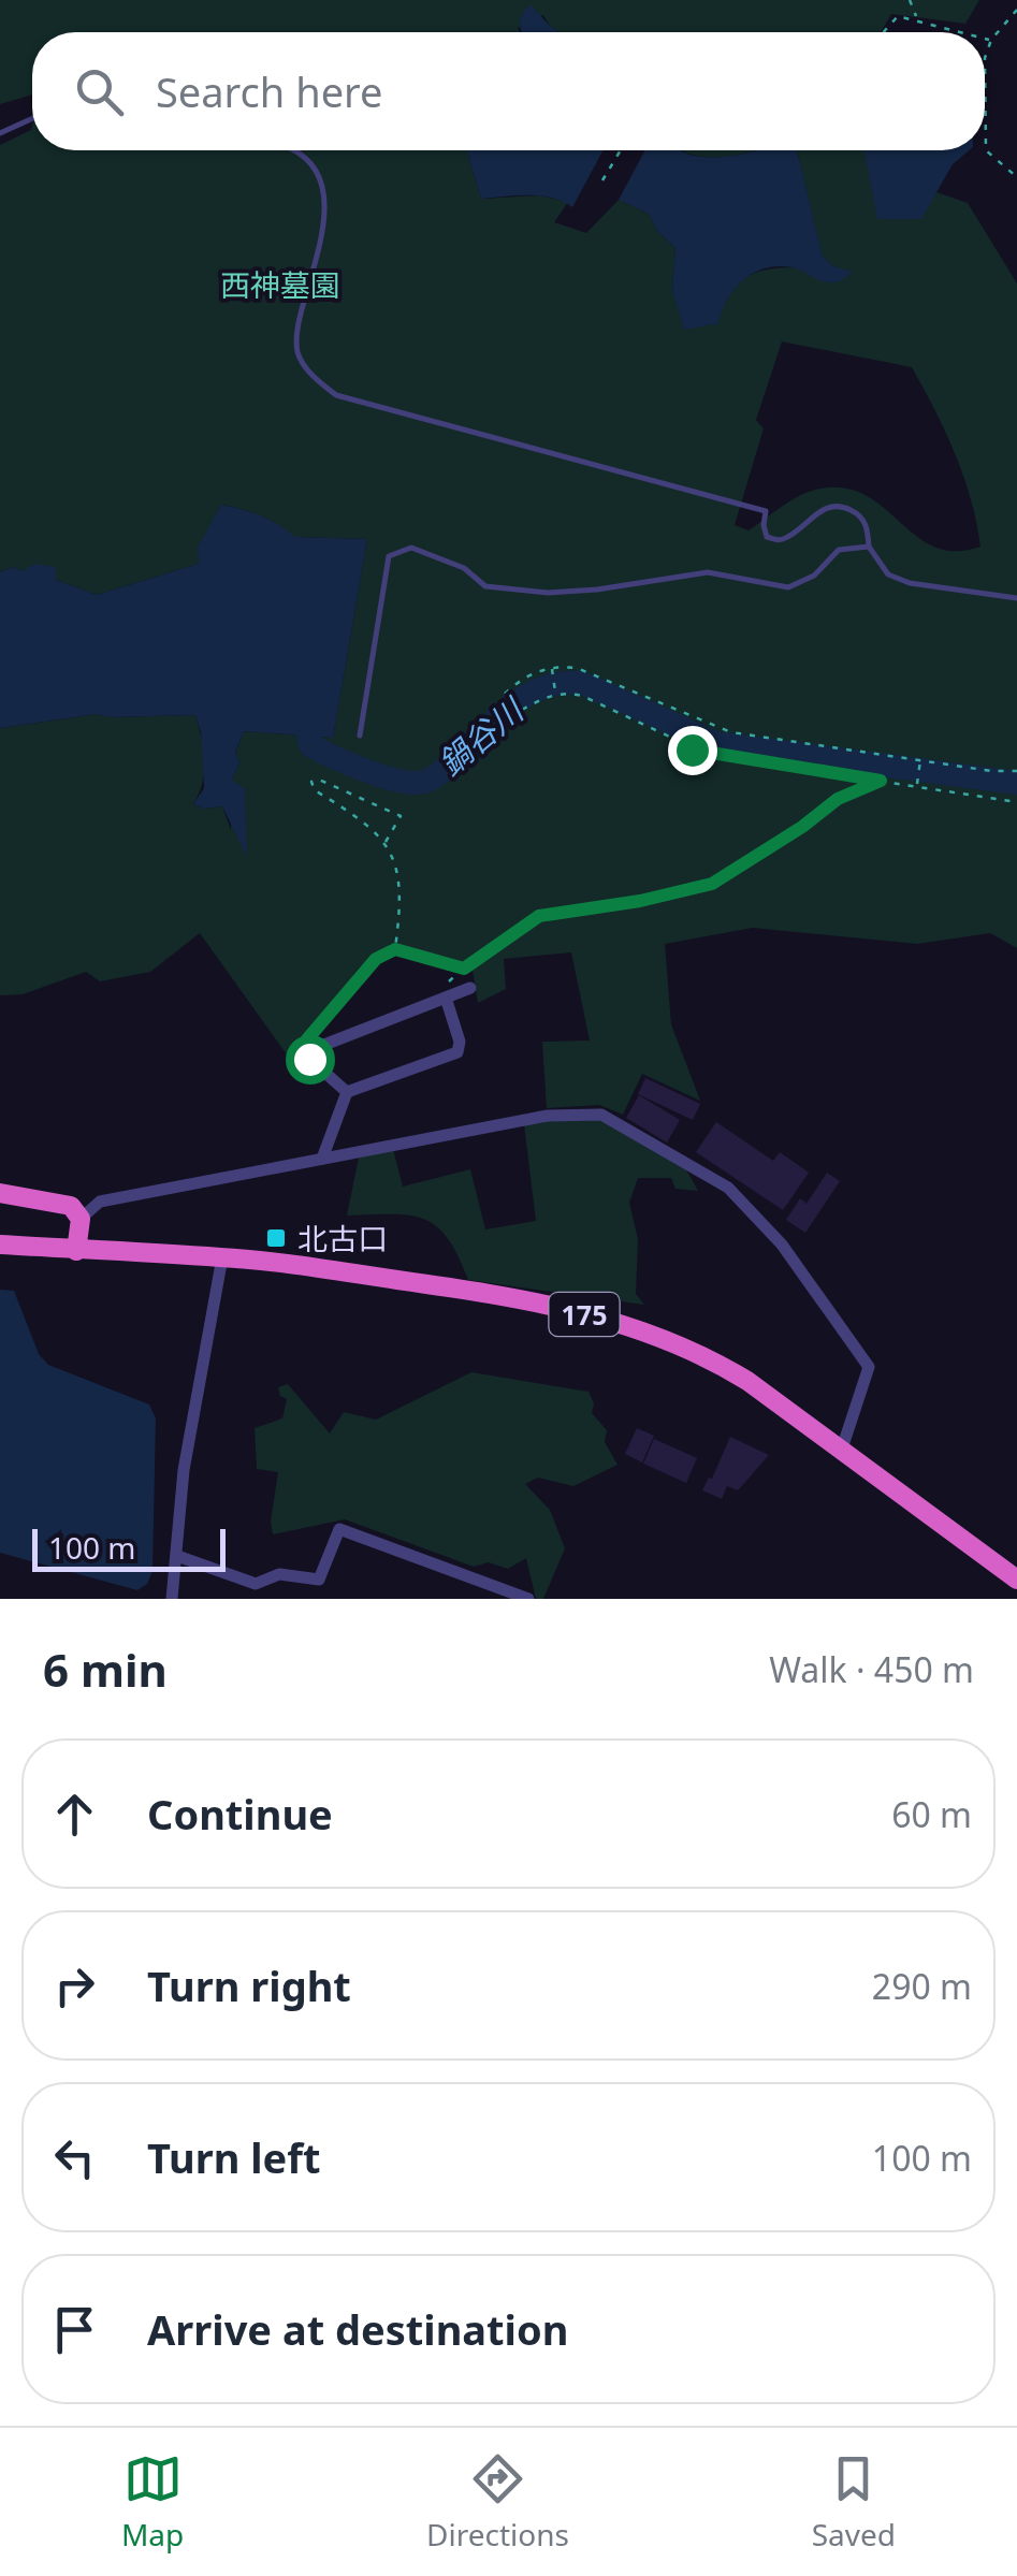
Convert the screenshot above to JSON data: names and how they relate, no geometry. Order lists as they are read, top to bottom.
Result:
{
  "streets": {
    "highway": ["175"]
  },
  "water": ["鍋谷川"],
  "parks": ["西神墓園"],
  "places": {
    "transit": ["北古口"]
  },
  "scale_bar": "100 m",
  "page": {
    "search": "Search here",
    "scale": "100 m",
    "heading": ["6 min", "Walk · 450 m"],
    "list": [
      ["Continue", "60 m"],
      ["Turn right", "290 m"],
      ["Turn left", "100 m"],
      "Arrive at destination"
    ],
    "nav": ["Map", "Directions", "Saved"]
  }
}
